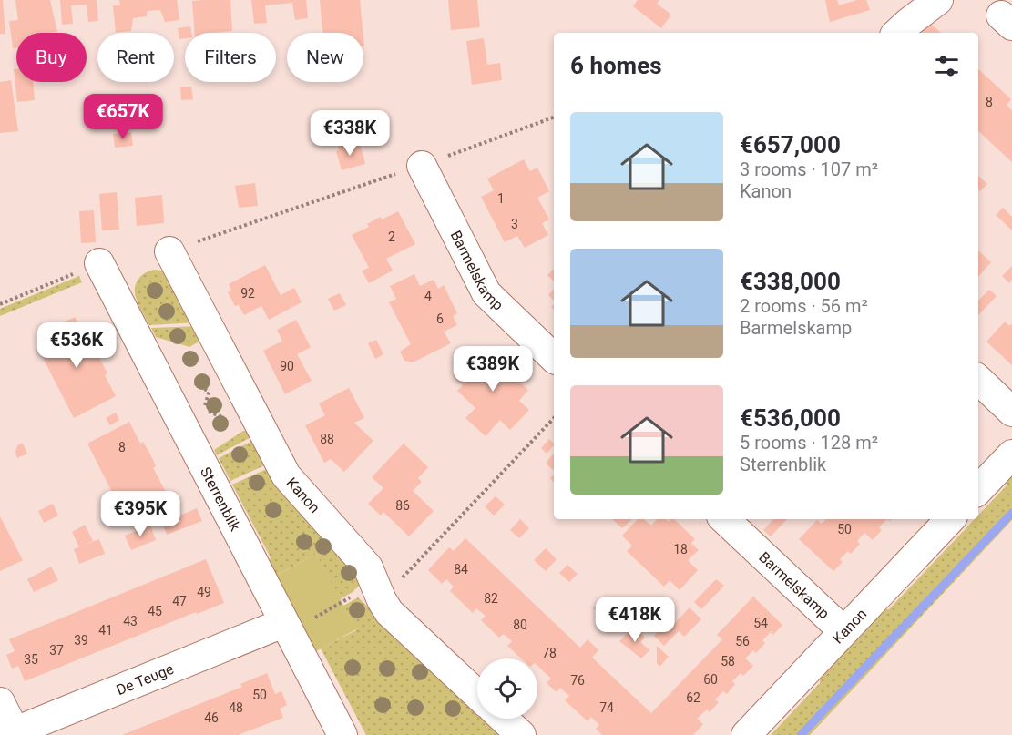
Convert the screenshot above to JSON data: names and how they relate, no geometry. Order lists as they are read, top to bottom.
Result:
{
  "streets": {
    "street": [
      "Barmelskamp",
      "Kanon",
      "Sterrenblik",
      "De Teuge"
    ]
  },
  "crossings": [
    ["Barmelskamp", "Kanon"],
    ["Sterrenblik", "De Teuge"]
  ],
  "house_numbers": [
    "8",
    "1",
    "3",
    "2",
    "92",
    "4",
    "6",
    "90",
    "88",
    "8",
    "86",
    "50",
    "18",
    "84",
    "49",
    "82",
    "47",
    "45",
    "43",
    "54",
    "80",
    "41",
    "39",
    "56",
    "37",
    "78",
    "35",
    "58",
    "60",
    "76",
    "50",
    "62",
    "48",
    "74",
    "46"
  ],
  "page": {
    "chip": [
      "Buy",
      "Rent",
      "Filters",
      "New"
    ],
    "heading": "6 homes",
    "price": [
      "€657K",
      "€338K",
      "€536K",
      "€389K",
      "€395K",
      "€418K"
    ],
    "list": [
      {
        "name": "€657,000",
        "note": "3 rooms · 107 m² · Kanon"
      },
      {
        "name": "€338,000",
        "note": "2 rooms · 56 m² · Barmelskamp"
      },
      {
        "name": "€536,000",
        "note": "5 rooms · 128 m² · Sterrenblik"
      }
    ]
  }
}
